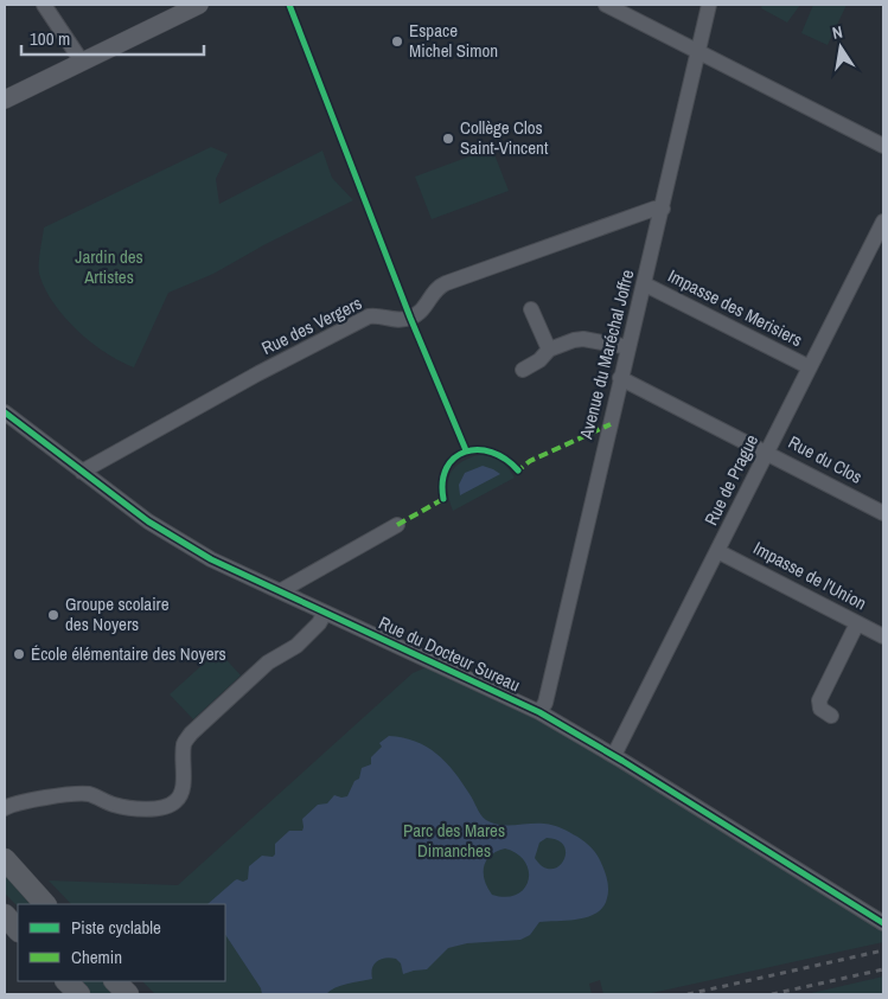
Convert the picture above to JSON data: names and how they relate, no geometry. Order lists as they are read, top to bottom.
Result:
{
  "streets": {
    "street": [
      "Impasse des Merisiers",
      "Rue des Vergers",
      "Avenue du Maréchal Joffre",
      "Rue du Clos",
      "Rue de Prague",
      "Impasse de l'Union",
      "Rue du Docteur Sureau"
    ]
  },
  "crossings": [
    ["Impasse des Merisiers", "Avenue du Maréchal Joffre"],
    ["Impasse des Merisiers", "Rue de Prague"],
    ["Rue des Vergers", "Avenue du Maréchal Joffre"],
    ["Rue des Vergers", "Rue du Docteur Sureau"],
    ["Avenue du Maréchal Joffre", "Rue du Clos"],
    ["Avenue du Maréchal Joffre", "Rue du Docteur Sureau"],
    ["Rue du Clos", "Rue de Prague"],
    ["Rue de Prague", "Impasse de l'Union"],
    ["Rue de Prague", "Rue du Docteur Sureau"]
  ],
  "parks": ["Jardin des Artistes", "Parc des Mares Dimanches"],
  "places": [
    "Espace Michel Simon",
    "Collège Clos Saint-Vincent",
    "Groupe scolaire des Noyers",
    "École élémentaire des Noyers"
  ],
  "legend": ["Piste cyclable", "Chemin"],
  "scale_bar": "100 m",
  "north": "top"
}
